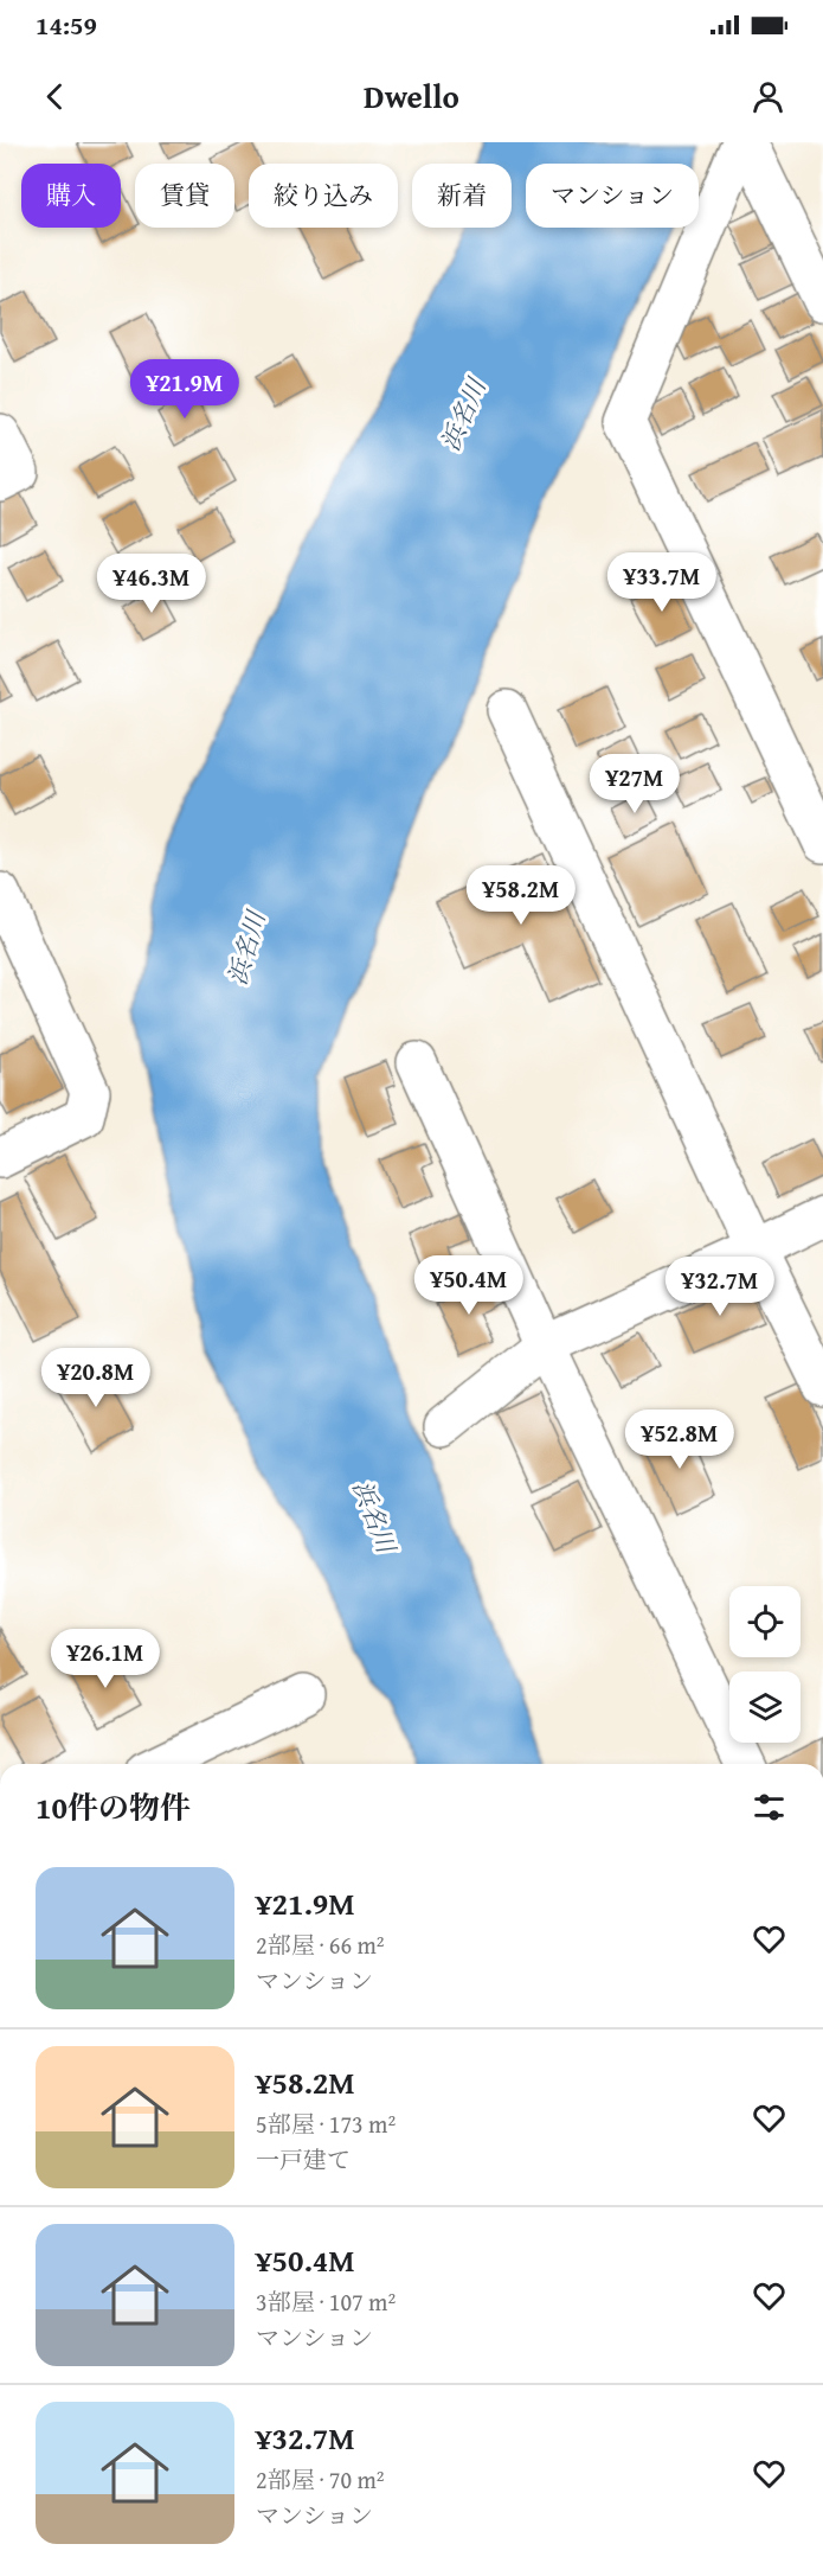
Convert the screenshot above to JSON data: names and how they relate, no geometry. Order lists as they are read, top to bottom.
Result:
{
  "water": ["浜名川"],
  "page": {
    "status": "14:59",
    "header": "Dwello",
    "chip": [
      "購入",
      "賃貸",
      "絞り込み",
      "新着",
      "マンション"
    ],
    "price": [
      "¥21.9M",
      "¥33.7M",
      "¥46.3M",
      "¥27M",
      "¥58.2M",
      "¥50.4M",
      "¥32.7M",
      "¥20.8M",
      "¥52.8M",
      "¥26.1M"
    ],
    "heading": "10件の物件",
    "list": [
      {
        "name": "¥21.9M",
        "note": "2部屋 · 66 m² · マンション"
      },
      {
        "name": "¥58.2M",
        "note": "5部屋 · 173 m² · 一戸建て"
      },
      {
        "name": "¥50.4M",
        "note": "3部屋 · 107 m² · マンション"
      },
      {
        "name": "¥32.7M",
        "note": "2部屋 · 70 m² · マンション"
      }
    ]
  }
}
